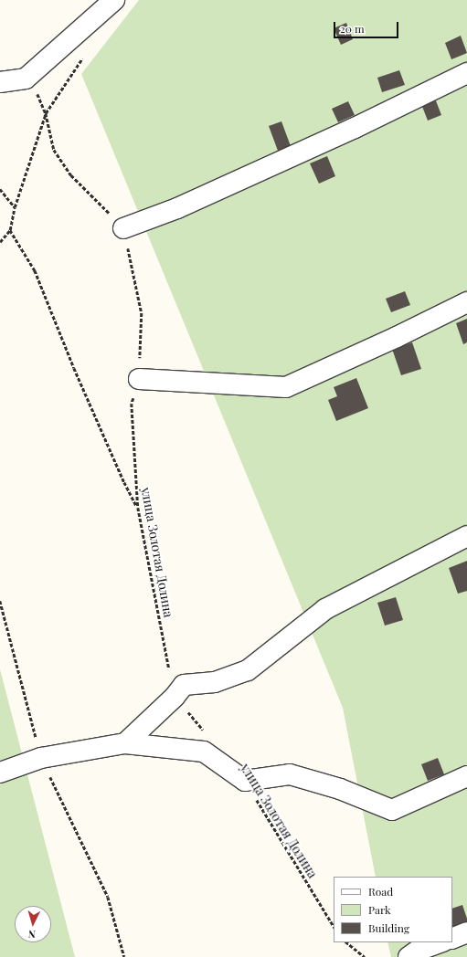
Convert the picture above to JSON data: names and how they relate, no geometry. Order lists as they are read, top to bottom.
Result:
{
  "streets": {
    "path": ["улица Золотая Долина"]
  },
  "legend": ["Road", "Park", "Building"],
  "scale_bar": "20 m",
  "north": "bottom"
}
